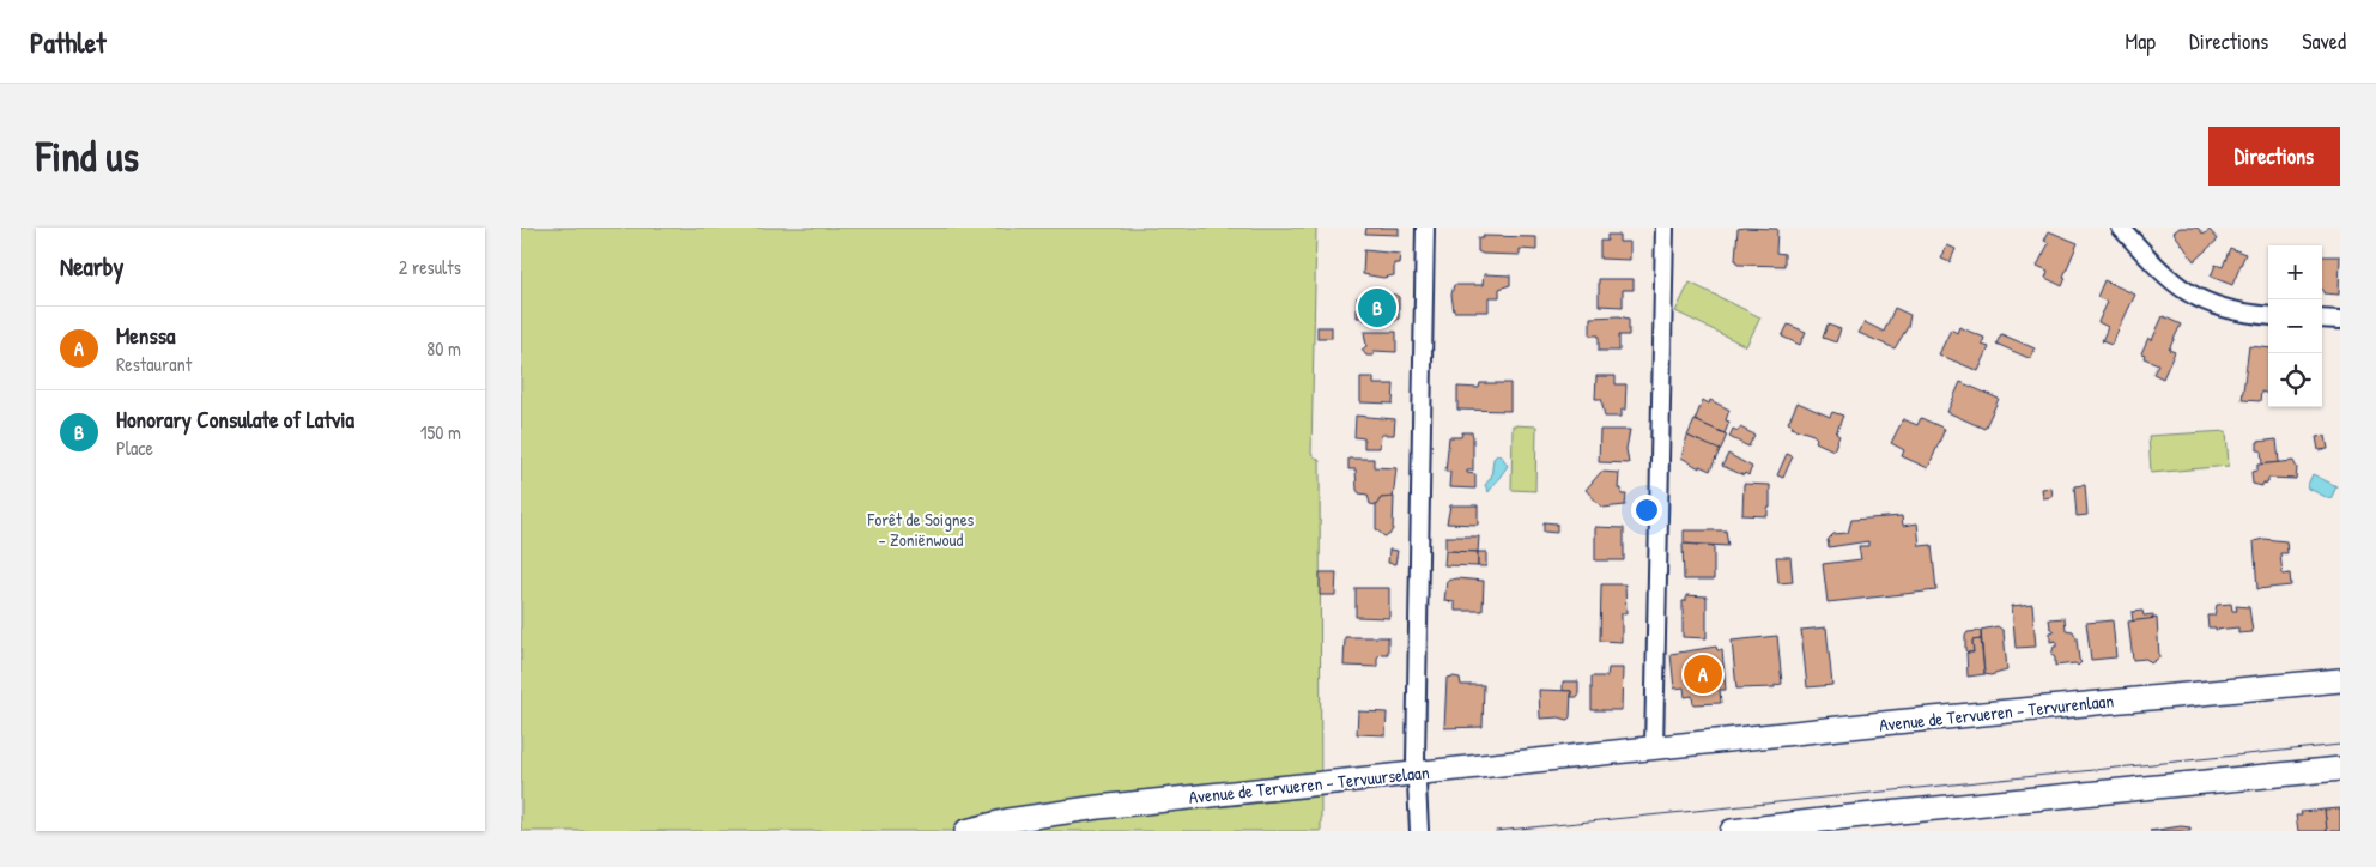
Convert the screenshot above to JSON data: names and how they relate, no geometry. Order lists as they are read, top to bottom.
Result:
{
  "streets": {
    "main road": ["Avenue de Tervueren - Tervurenlaan", "Avenue de Tervueren - Tervuurselaan"]
  },
  "crossings": [
    ["Avenue de Tervueren - Tervurenlaan", "Avenue de Tervueren - Tervuurselaan"]
  ],
  "parks": ["Forêt de Soignes - Zoniënwoud"],
  "page": {
    "header": "Pathlet",
    "nav": ["Map", "Directions", "Saved"],
    "buttons": "Directions",
    "title": "Find us",
    "heading": ["Nearby", "2 results"],
    "map_buttons": ["+", "−"],
    "pins": ["B", "A"],
    "list": [
      {
        "mark": "A",
        "name": "Menssa",
        "note": "Restaurant",
        "value": "80 m"
      },
      {
        "mark": "B",
        "name": "Honorary Consulate of Latvia",
        "note": "Place",
        "value": "150 m"
      }
    ]
  }
}
